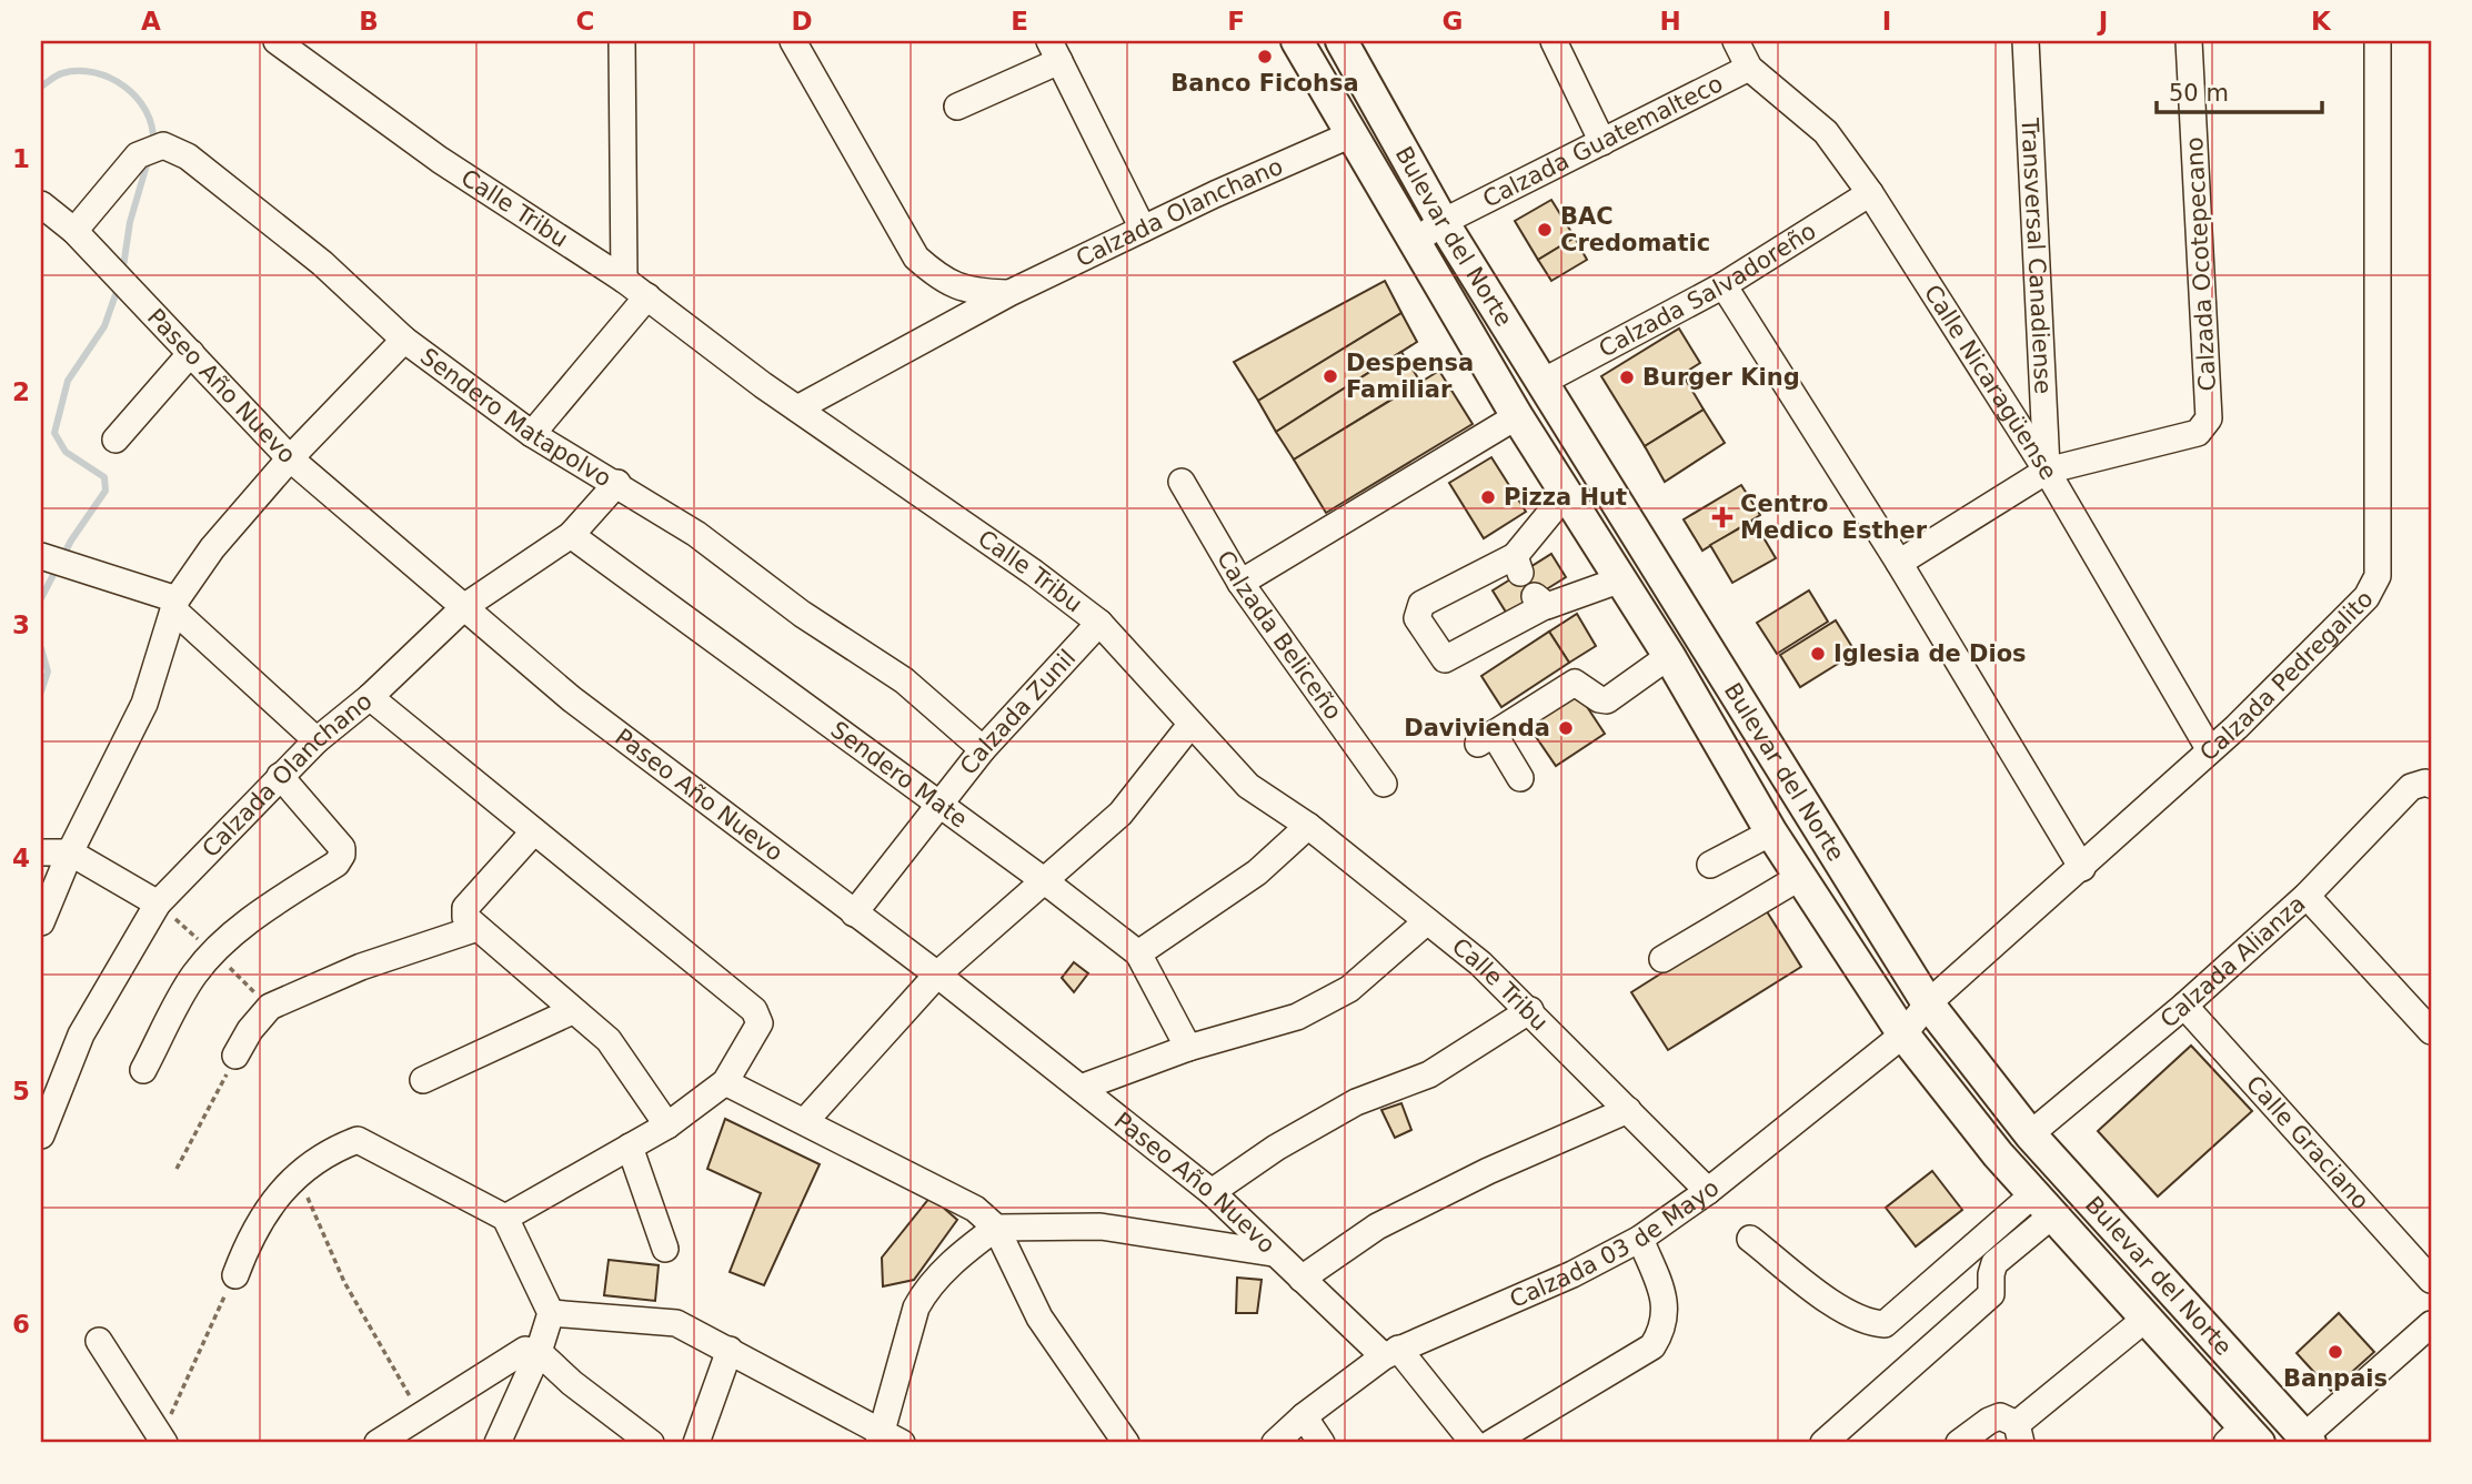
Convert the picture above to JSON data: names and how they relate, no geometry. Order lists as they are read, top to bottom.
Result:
{
  "streets": {
    "main road": ["Bulevar del Norte"],
    "street": [
      "Calzada Guatemalteco",
      "Calle Tribu",
      "Calzada Olanchano",
      "Transversal Canadiense",
      "Calzada Ocotepecano",
      "Calzada Salvadoreño",
      "Calle Nicaragüense",
      "Paseo Año Nuevo",
      "Sendero Matapolvo",
      "Calzada Beliceño",
      "Calzada Pedregalito",
      "Calzada Zunil",
      "Sendero Mate",
      "Calzada Alianza",
      "Calle Graciano",
      "Calzada 03 de Mayo"
    ]
  },
  "crossings": [
    ["Calzada Guatemalteco", "Bulevar del Norte"],
    ["Calzada Guatemalteco", "Calle Nicaragüense"],
    ["Calle Tribu", "Calzada Olanchano"],
    ["Calle Tribu", "Calzada Zunil"],
    ["Calle Tribu", "Calzada 03 de Mayo"],
    ["Calzada Olanchano", "Bulevar del Norte"],
    ["Calzada Olanchano", "Paseo Año Nuevo"],
    ["Calzada Olanchano", "Sendero Matapolvo"],
    ["Calzada Olanchano", "Sendero Mate"],
    ["Bulevar del Norte", "Calzada Salvadoreño"],
    ["Bulevar del Norte", "Calzada Pedregalito"],
    ["Bulevar del Norte", "Calzada Alianza"],
    ["Bulevar del Norte", "Calzada 03 de Mayo"],
    ["Transversal Canadiense", "Calzada Ocotepecano"],
    ["Transversal Canadiense", "Calle Nicaragüense"],
    ["Calzada Ocotepecano", "Calle Nicaragüense"],
    ["Calzada Salvadoreño", "Calle Nicaragüense"],
    ["Calle Nicaragüense", "Calzada Pedregalito"],
    ["Paseo Año Nuevo", "Sendero Matapolvo"],
    ["Paseo Año Nuevo", "Calzada Zunil"],
    ["Paseo Año Nuevo", "Calzada 03 de Mayo"],
    ["Sendero Matapolvo", "Calzada Zunil"],
    ["Calzada Pedregalito", "Calzada 03 de Mayo"],
    ["Calzada Zunil", "Sendero Mate"],
    ["Calzada Alianza", "Calle Graciano"]
  ],
  "places": {
    "other": [
      "Banco Ficohsa",
      "BAC Credomatic",
      "Despensa Familiar",
      "Burger King",
      "Pizza Hut",
      "Iglesia de Dios",
      "Davivienda",
      "Banpais"
    ],
    "health": ["Centro Medico Esther"]
  },
  "scale_bar": "50 m",
  "grid": {
    "columns": [
      "A",
      "B",
      "C",
      "D",
      "E",
      "F",
      "G",
      "H",
      "I",
      "J",
      "K"
    ],
    "rows": [
      "1",
      "2",
      "3",
      "4",
      "5",
      "6"
    ]
  }
}
